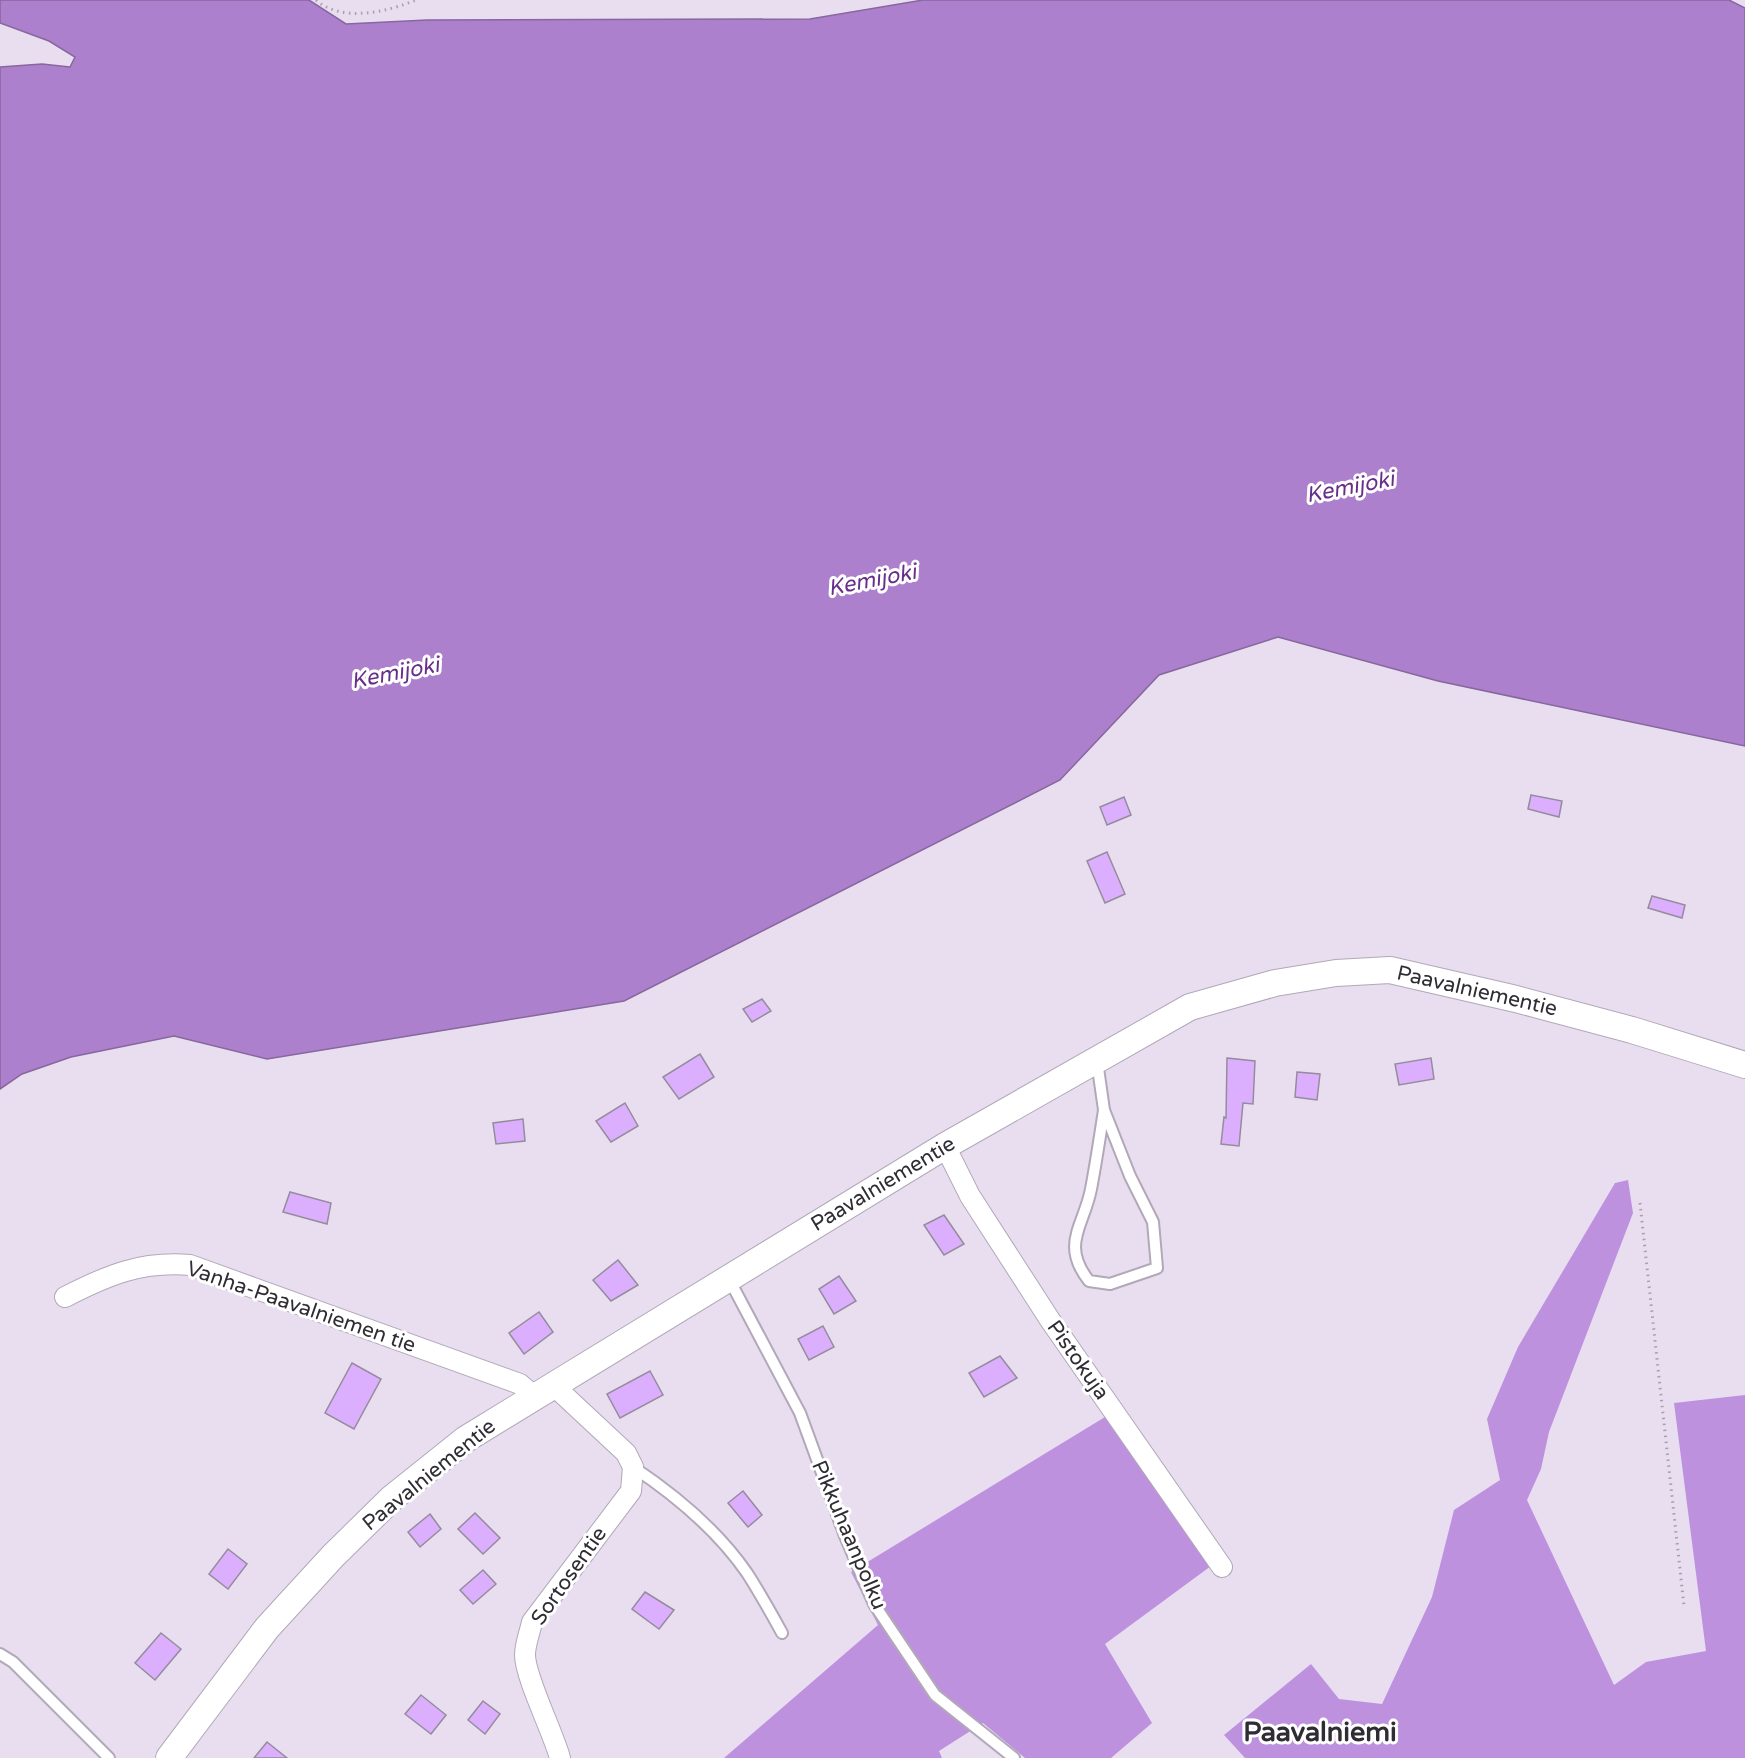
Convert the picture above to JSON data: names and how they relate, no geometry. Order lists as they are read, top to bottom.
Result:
{
  "streets": {
    "street": [
      "Paavalniementie",
      "Vanha-Paavalniemen tie",
      "Pistokuja",
      "Sortosentie"
    ],
    "lane": ["Pikkuhaanpolku"]
  },
  "crossings": [
    ["Paavalniementie", "Vanha-Paavalniemen tie"],
    ["Paavalniementie", "Pistokuja"],
    ["Paavalniementie", "Pikkuhaanpolku"],
    ["Vanha-Paavalniemen tie", "Sortosentie"]
  ],
  "districts": ["Paavalniemi"],
  "water": ["Kemijoki"]
}
